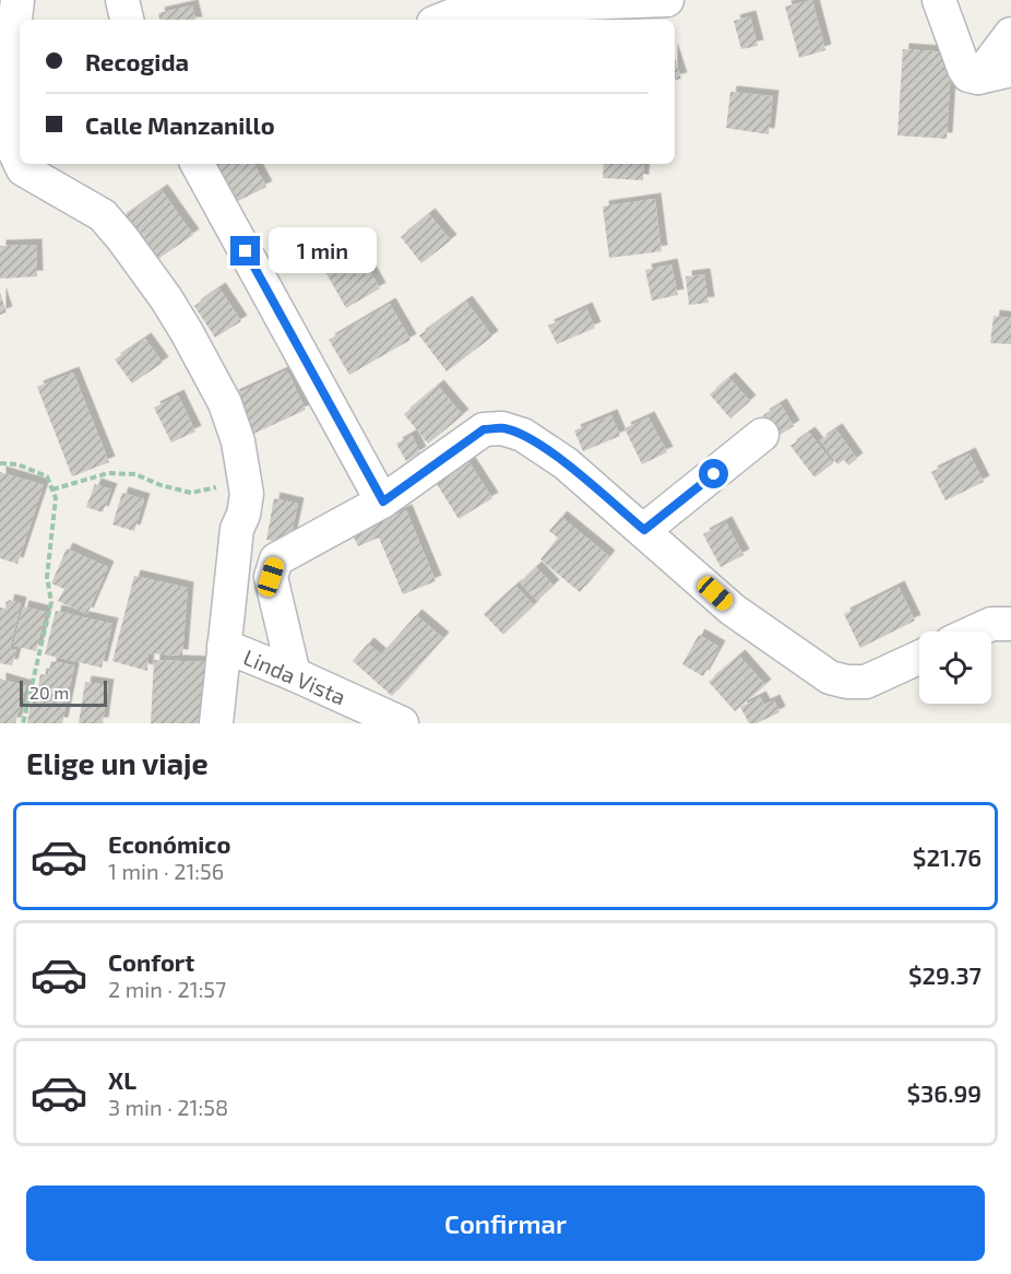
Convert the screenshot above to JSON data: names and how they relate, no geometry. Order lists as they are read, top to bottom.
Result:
{
  "streets": {
    "street": ["Linda Vista"]
  },
  "scale_bar": "20 m",
  "page": {
    "banner": ["Recogida", "Calle Manzanillo"],
    "bubble": "1 min",
    "scale": "20 m",
    "heading": "Elige un viaje",
    "list": [
      {
        "name": "Económico",
        "note": "1 min · 21:56",
        "value": "$21.76"
      },
      {
        "name": "Confort",
        "note": "2 min · 21:57",
        "value": "$29.37"
      },
      {
        "name": "XL",
        "note": "3 min · 21:58",
        "value": "$36.99"
      }
    ],
    "buttons": "Confirmar"
  }
}
